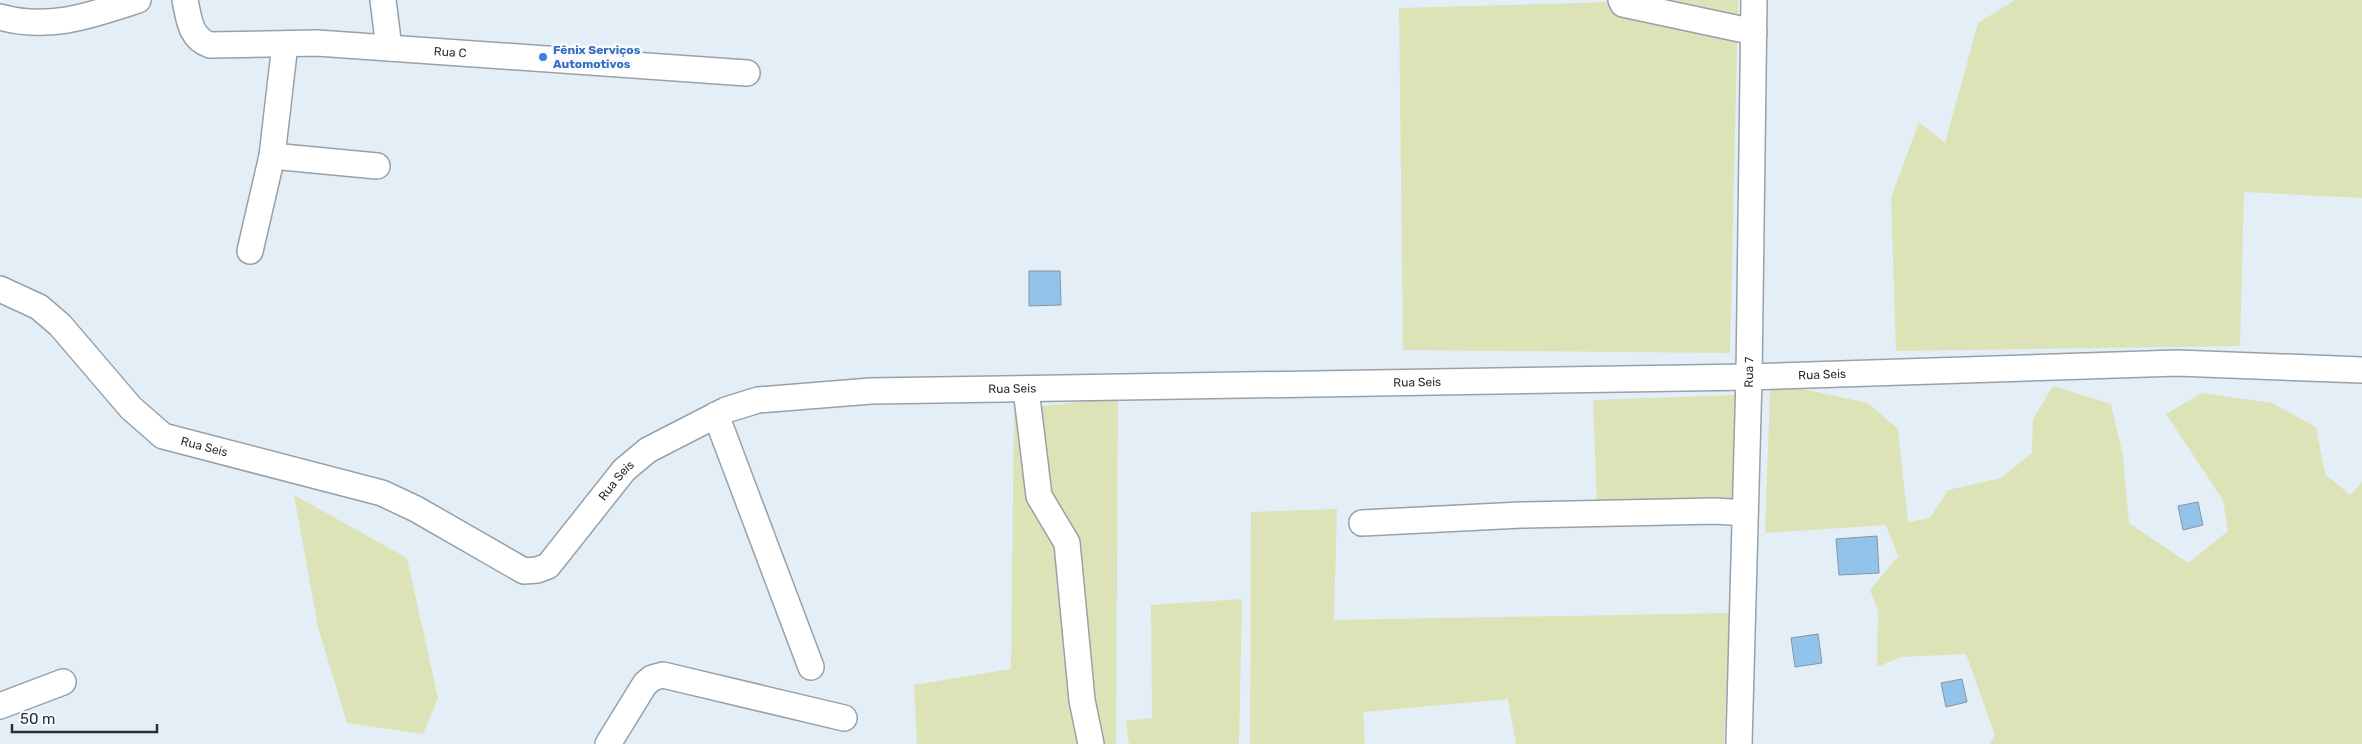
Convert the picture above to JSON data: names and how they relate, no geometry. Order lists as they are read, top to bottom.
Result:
{
  "streets": {
    "street": ["Rua C", "Rua 7", "Rua Seis"]
  },
  "crossings": [
    ["Rua 7", "Rua Seis"]
  ],
  "places": ["Fênix Serviços Automotivos"],
  "scale_bar": "50 m"
}
